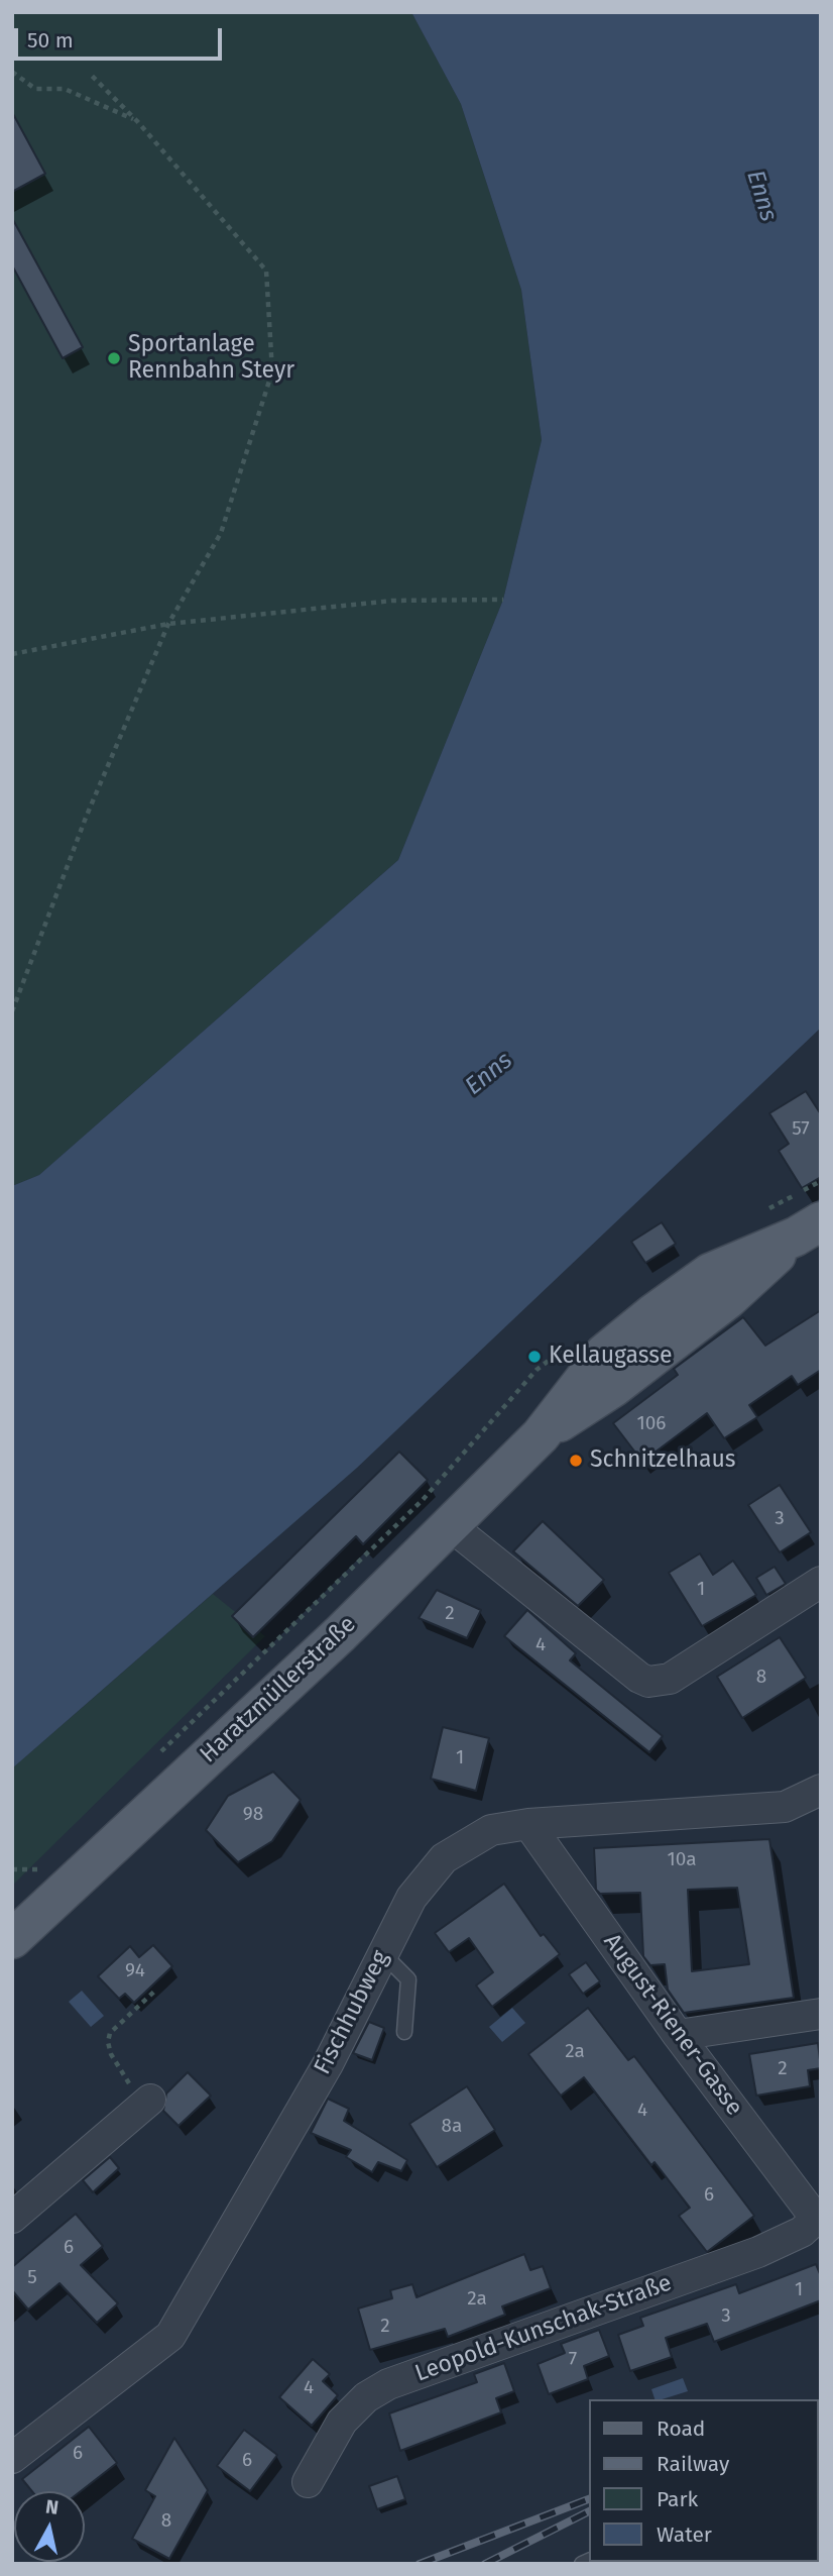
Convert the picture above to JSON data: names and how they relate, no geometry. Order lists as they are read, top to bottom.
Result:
{
  "streets": {
    "main road": ["Haratzmüllerstraße"],
    "street": ["Fischhubweg", "August-Riener-Gasse", "Leopold-Kunschak-Straße"]
  },
  "crossings": [
    ["Fischhubweg", "August-Riener-Gasse"],
    ["August-Riener-Gasse", "Leopold-Kunschak-Straße"]
  ],
  "water": ["Enns"],
  "places": ["Sportanlage Rennbahn Steyr", "Kellaugasse", "Schnitzelhaus"],
  "house_numbers": [
    "57",
    "106",
    "3",
    "1",
    "2",
    "4",
    "8",
    "1",
    "98",
    "10a",
    "94",
    "2a",
    "2",
    "4",
    "8a",
    "6",
    "6",
    "5",
    "1",
    "2a",
    "3",
    "2",
    "7",
    "4",
    "6",
    "6",
    "8"
  ],
  "legend": [
    "Road",
    "Railway",
    "Park",
    "Water"
  ],
  "scale_bar": "50 m",
  "north": "top"
}
